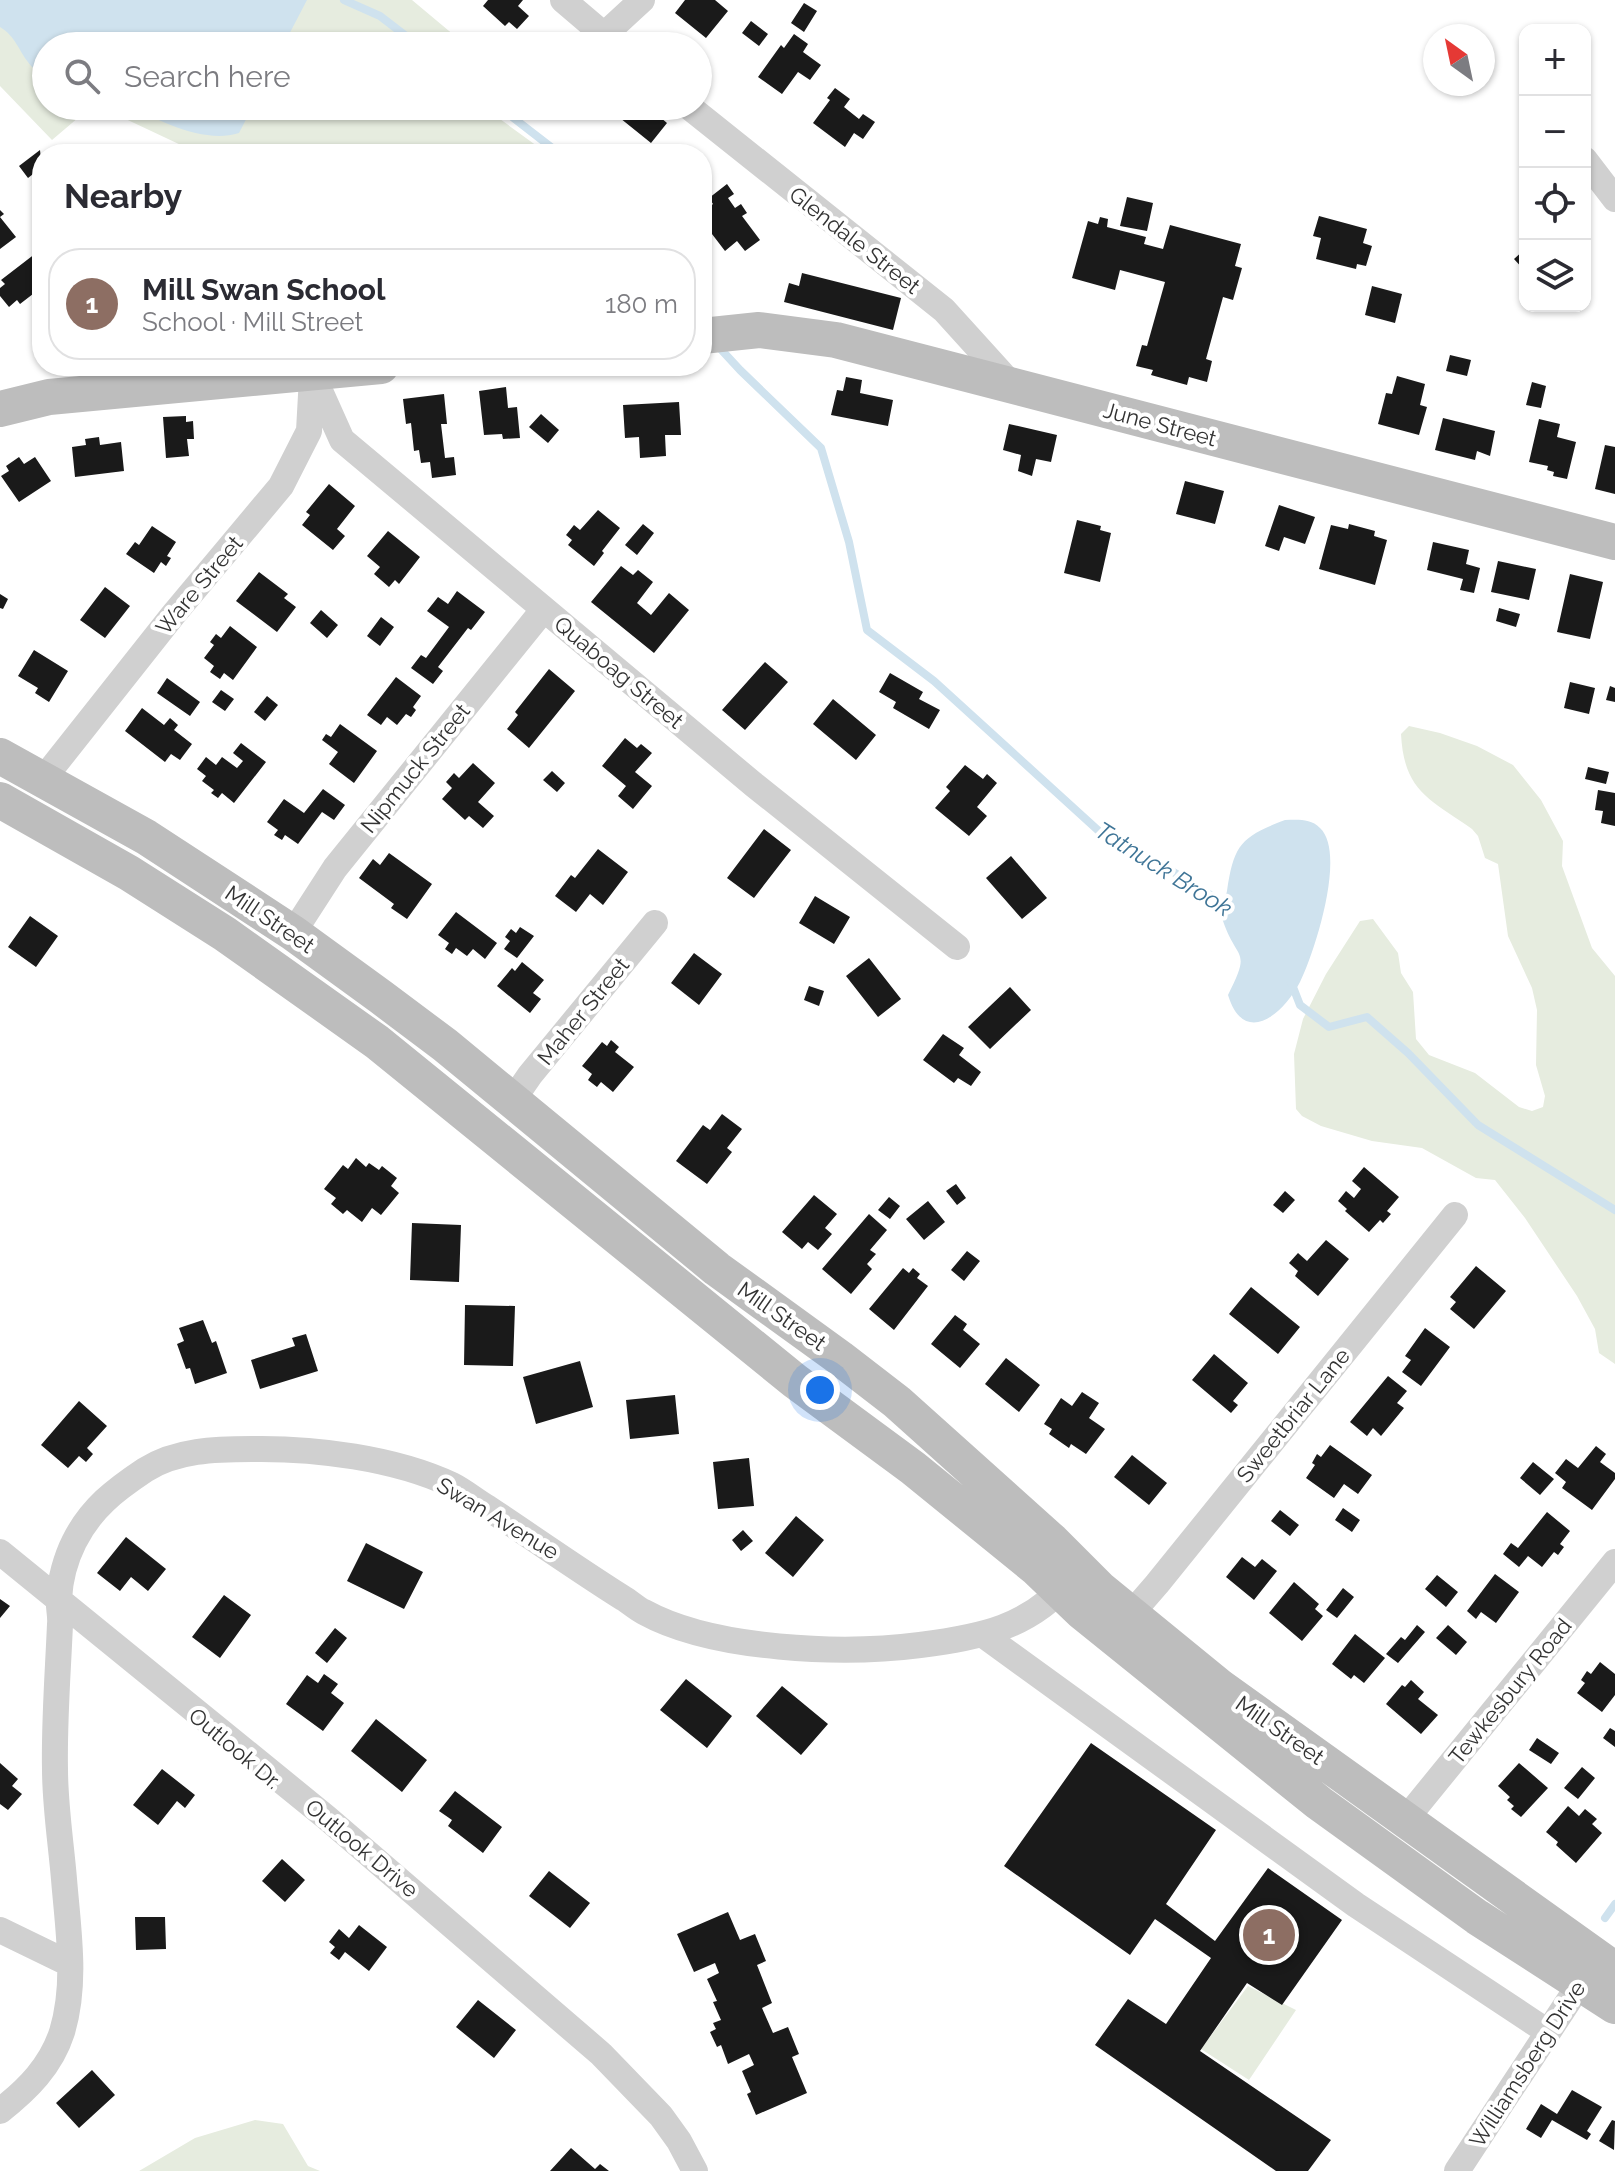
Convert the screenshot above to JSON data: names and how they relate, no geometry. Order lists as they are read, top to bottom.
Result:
{
  "streets": {
    "main road": ["June Street", "Mill Street"],
    "street": [
      "Glendale Street",
      "Ware Street",
      "Quaboag Street",
      "Nipmuck Street",
      "Maher Street",
      "Sweetbriar Lane",
      "Swan Avenue",
      "Tewkesbury Road",
      "Outlook Drive",
      "Williamsberg Drive"
    ]
  },
  "crossings": [
    ["Glendale Street", "June Street"],
    ["Ware Street", "Mill Street"],
    ["Quaboag Street", "Nipmuck Street"],
    ["Nipmuck Street", "Mill Street"],
    ["Mill Street", "Maher Street"],
    ["Mill Street", "Sweetbriar Lane"],
    ["Mill Street", "Swan Avenue"],
    ["Mill Street", "Tewkesbury Road"],
    ["Mill Street", "Williamsberg Drive"],
    ["Swan Avenue", "Outlook Drive"]
  ],
  "water": ["Tatnuck Brook"],
  "north": "top left",
  "page": {
    "map_buttons": ["+", "−"],
    "search": "Search here",
    "heading": "Nearby",
    "list": [
      {
        "mark": "1",
        "name": "Mill Swan School",
        "note": "School · Mill Street",
        "value": "180 m"
      }
    ],
    "pins": "1"
  }
}
